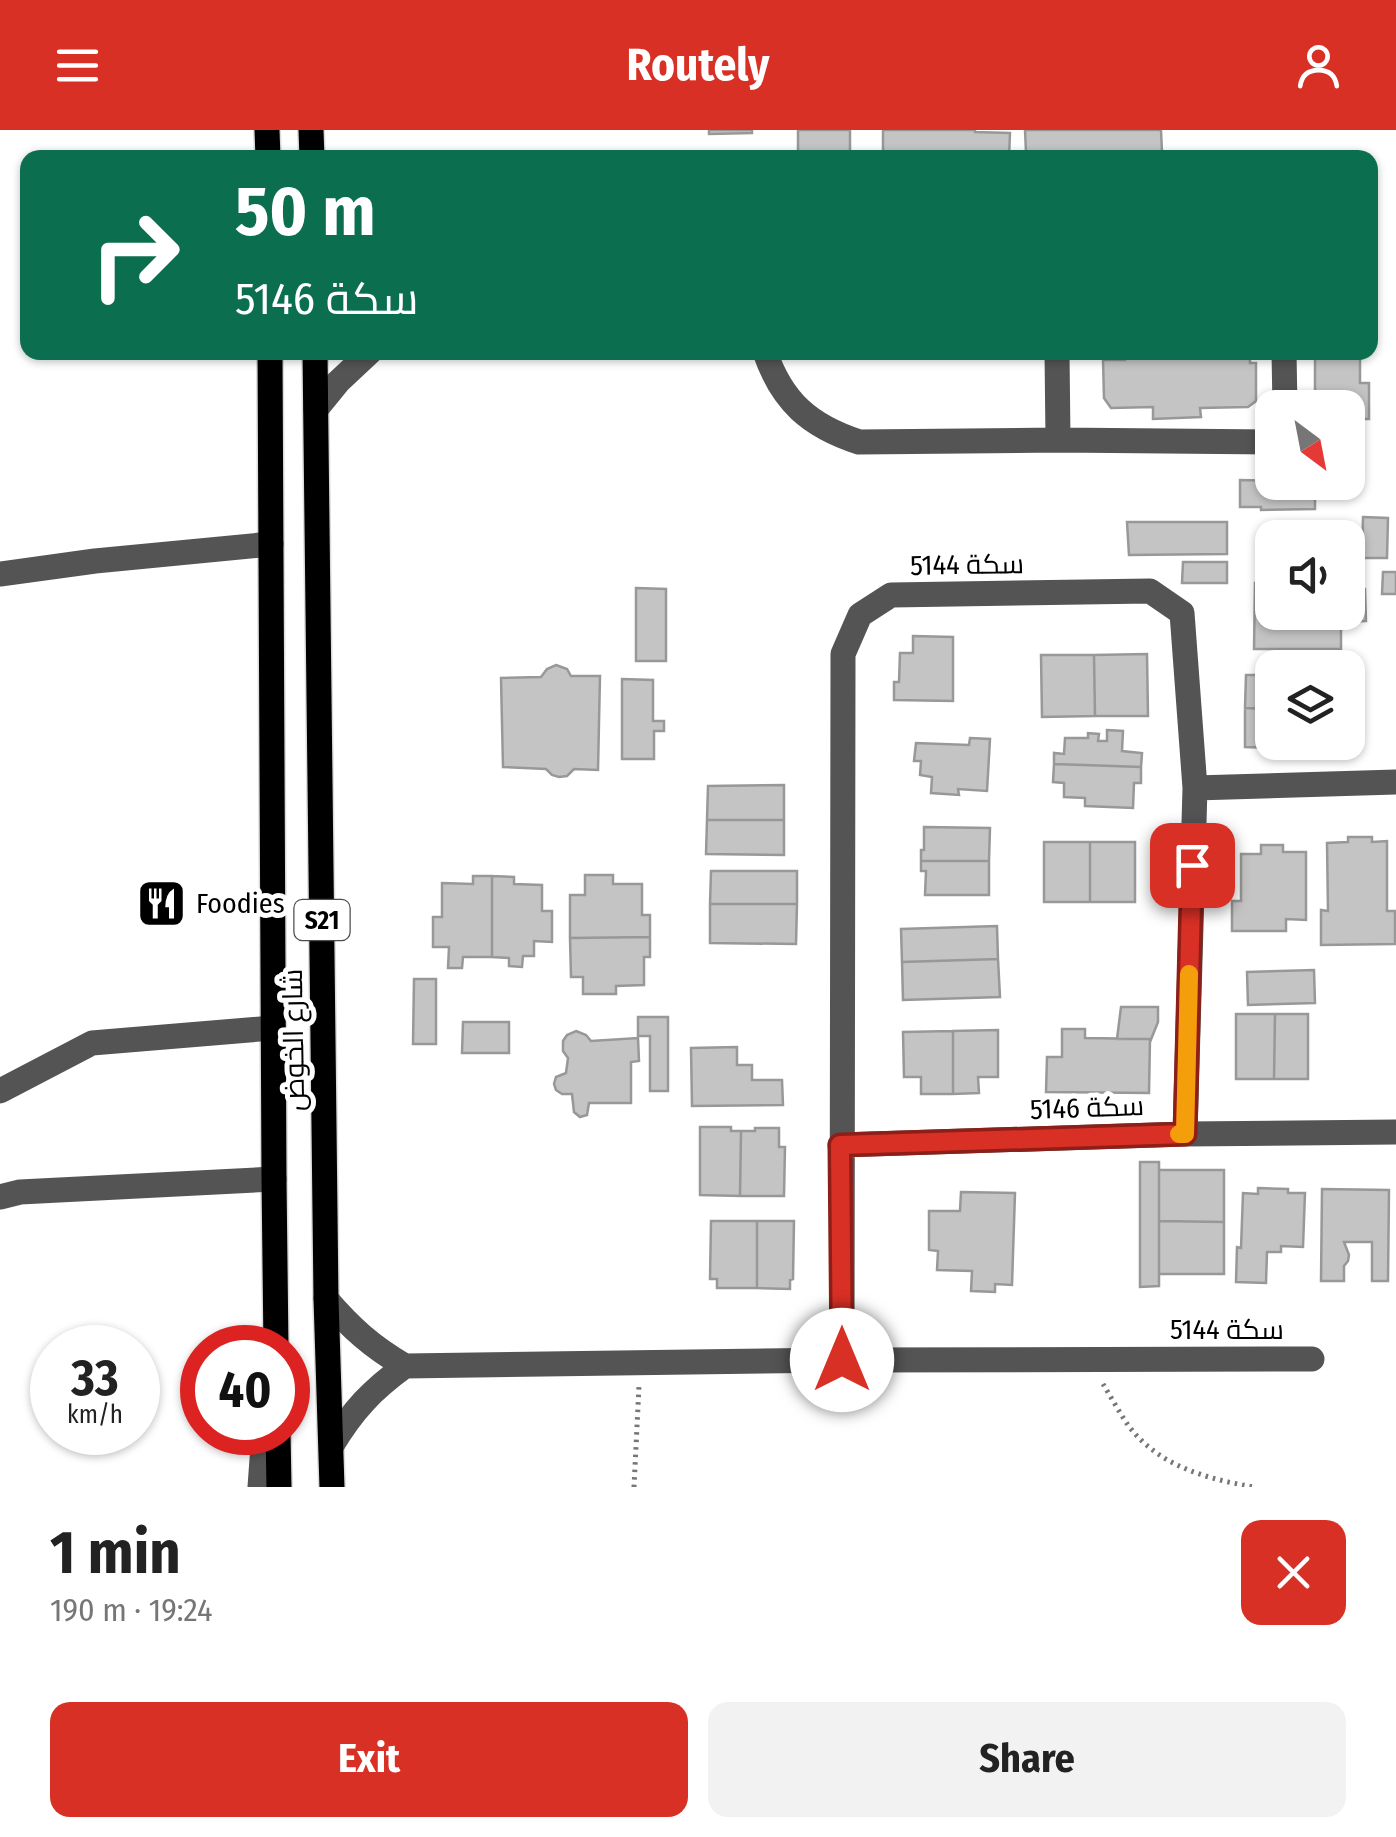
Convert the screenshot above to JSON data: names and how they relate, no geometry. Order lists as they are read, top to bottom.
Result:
{
  "streets": {
    "main road": ["S21", "شارع الخوض"],
    "street": ["سكة 5144", "سكة 5146"]
  },
  "crossings": [
    ["سكة 5144", "سكة 5146"]
  ],
  "places": {
    "restaurant": ["Foodies"]
  },
  "north": "bottom right",
  "page": {
    "header": "Routely",
    "turn": ["50 m", "سكة 5146"],
    "speed": "33 km/h",
    "limit": "40",
    "heading": ["1 min", "190 m · 19:24"],
    "buttons": ["Exit", "Share"]
  }
}
